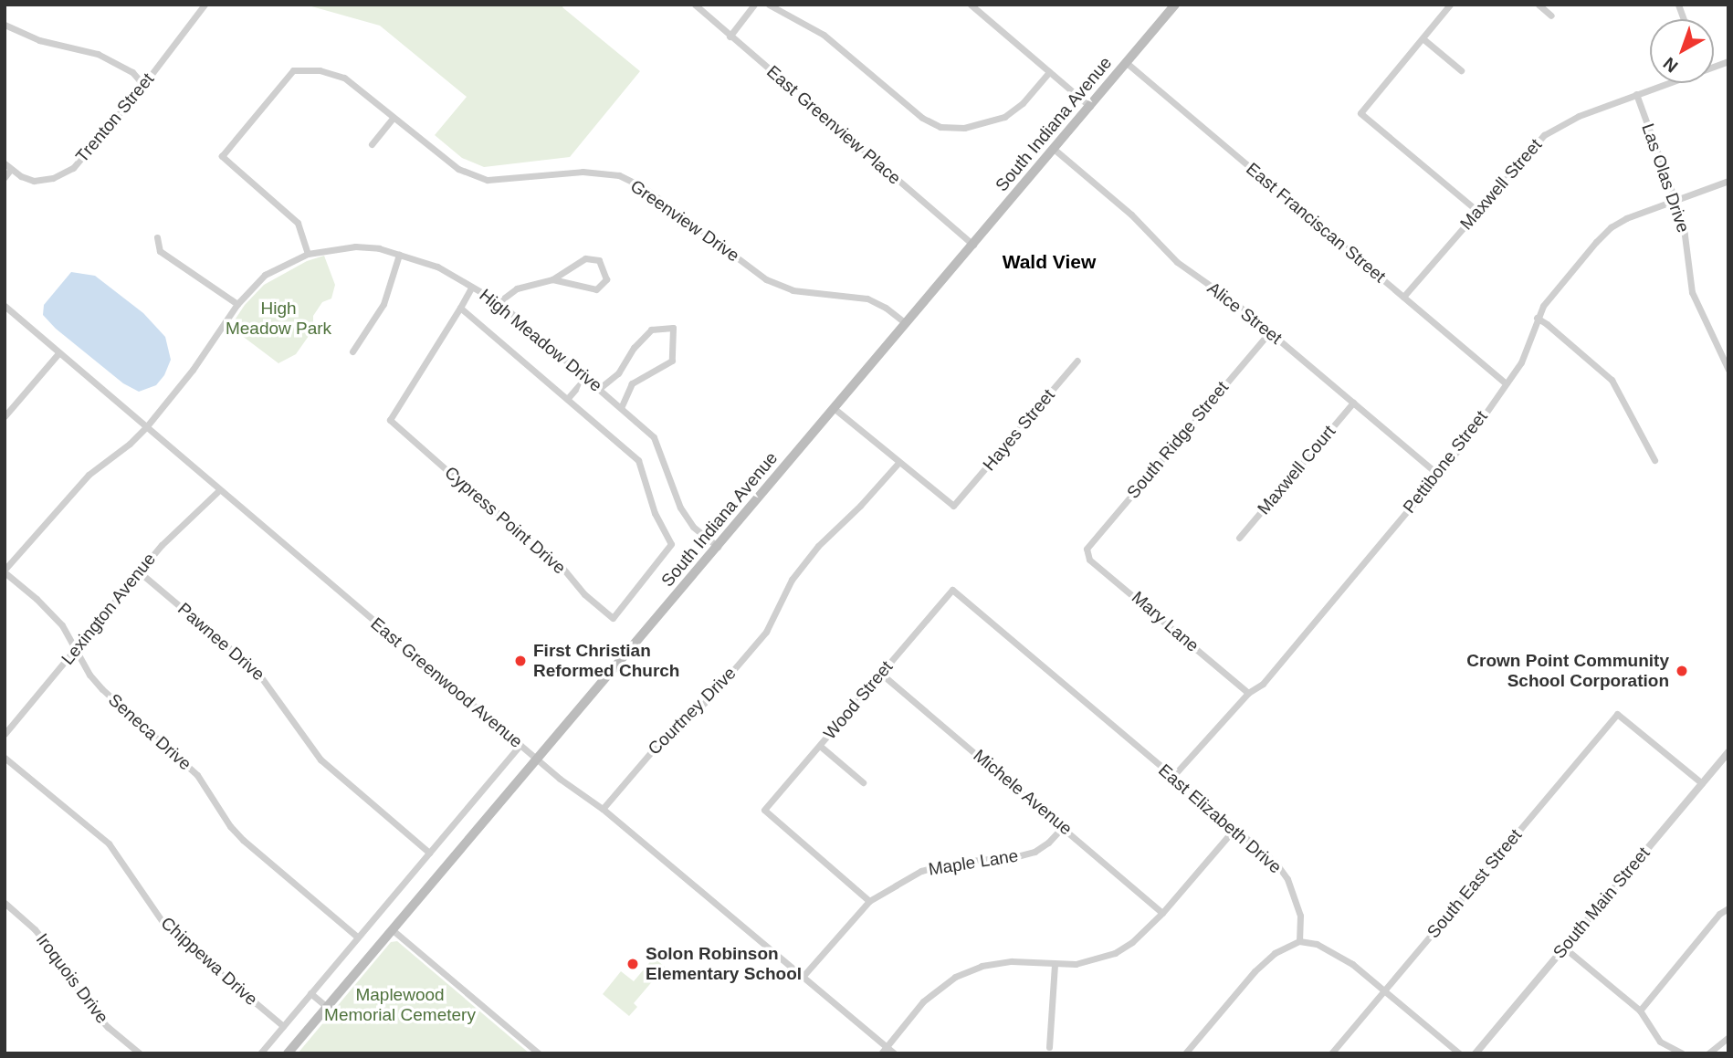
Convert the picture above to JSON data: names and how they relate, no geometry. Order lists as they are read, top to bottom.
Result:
{
  "streets": {
    "main road": ["South Indiana Avenue"],
    "street": [
      "Trenton Street",
      "East Greenview Place",
      "Las Olas Drive",
      "Maxwell Street",
      "Greenview Drive",
      "East Franciscan Street",
      "Alice Street",
      "High Meadow Drive",
      "Hayes Street",
      "South Ridge Street",
      "Pettibone Street",
      "Maxwell Court",
      "Cypress Point Drive",
      "Lexington Avenue",
      "Mary Lane",
      "Pawnee Drive",
      "East Greenwood Avenue",
      "Wood Street",
      "Courtney Drive",
      "Seneca Drive",
      "Michele Avenue",
      "East Elizabeth Drive",
      "Maple Lane",
      "South East Street",
      "South Main Street",
      "Chippewa Drive",
      "Iroquois Drive"
    ]
  },
  "crossings": [
    ["South Indiana Avenue", "East Greenview Place"],
    ["South Indiana Avenue", "Greenview Drive"],
    ["South Indiana Avenue", "East Franciscan Street"],
    ["South Indiana Avenue", "Alice Street"],
    ["South Indiana Avenue", "High Meadow Drive"],
    ["South Indiana Avenue", "East Greenwood Avenue"],
    ["Las Olas Drive", "Maxwell Street"],
    ["Las Olas Drive", "Pettibone Street"],
    ["Maxwell Street", "East Franciscan Street"],
    ["Greenview Drive", "High Meadow Drive"],
    ["East Franciscan Street", "Pettibone Street"],
    ["Alice Street", "South Ridge Street"],
    ["Alice Street", "Pettibone Street"],
    ["Alice Street", "Maxwell Court"],
    ["High Meadow Drive", "East Greenwood Avenue"],
    ["High Meadow Drive", "Seneca Drive"],
    ["Hayes Street", "Courtney Drive"],
    ["South Ridge Street", "Mary Lane"],
    ["Pettibone Street", "Mary Lane"],
    ["Pettibone Street", "East Elizabeth Drive"],
    ["Lexington Avenue", "Pawnee Drive"],
    ["Lexington Avenue", "East Greenwood Avenue"],
    ["Lexington Avenue", "Seneca Drive"],
    ["East Greenwood Avenue", "Courtney Drive"],
    ["East Greenwood Avenue", "Maple Lane"],
    ["Wood Street", "Michele Avenue"],
    ["Wood Street", "East Elizabeth Drive"],
    ["Wood Street", "Maple Lane"],
    ["Michele Avenue", "Maple Lane"],
    ["South East Street", "South Main Street"]
  ],
  "districts": ["Wald View"],
  "parks": ["High Meadow Park", "Maplewood Memorial Cemetery"],
  "places": ["First Christian Reformed Church", "Crown Point Community School Corporation", "Solon Robinson Elementary School"],
  "north": "bottom left"
}
